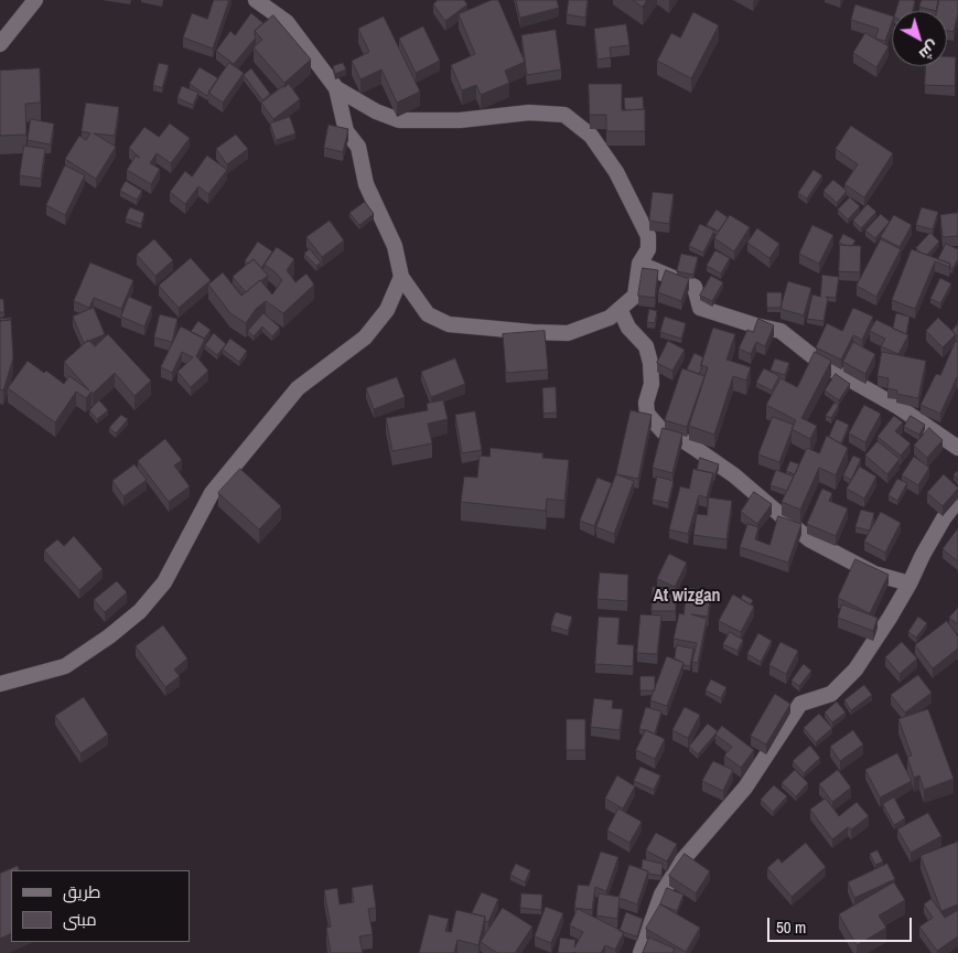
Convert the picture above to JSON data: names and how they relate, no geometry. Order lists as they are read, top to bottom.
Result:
{
  "districts": ["At wizgan"],
  "legend": ["طريق", "مبنى"],
  "scale_bar": "50 m",
  "north": "bottom right"
}
